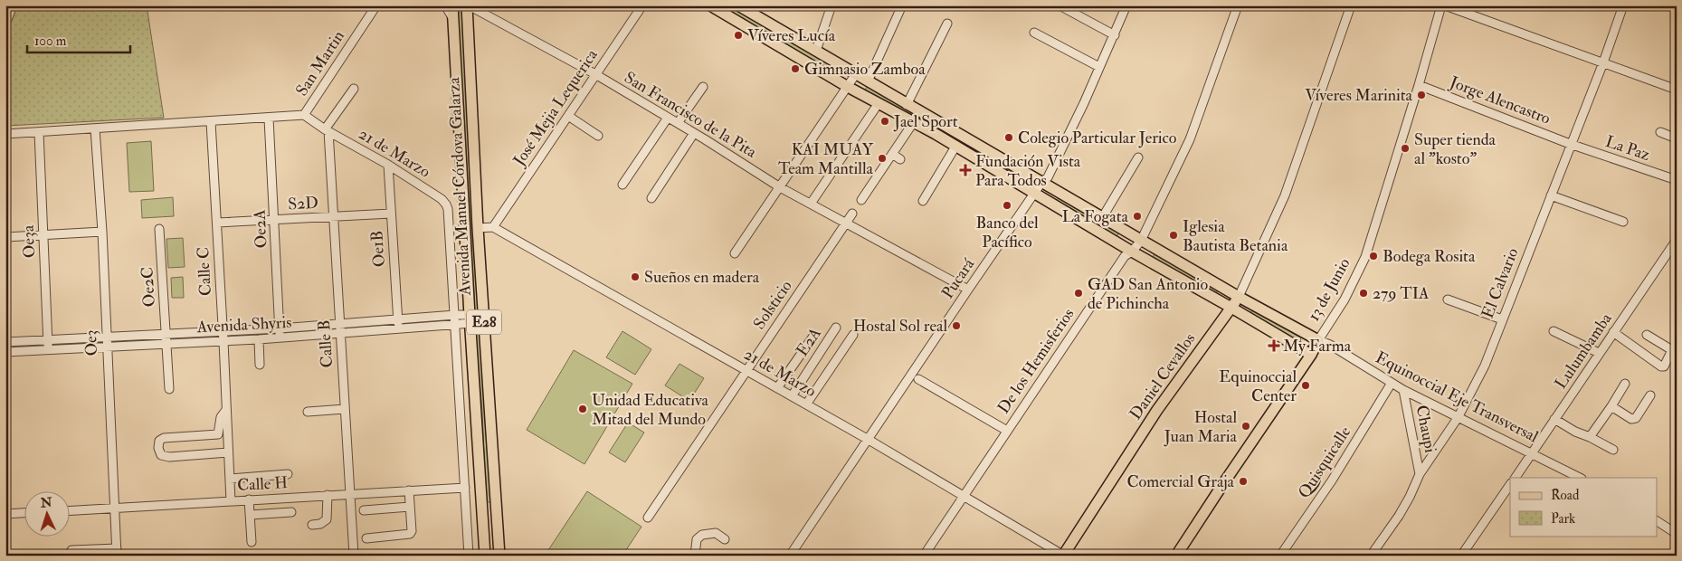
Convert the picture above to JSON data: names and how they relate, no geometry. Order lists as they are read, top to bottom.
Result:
{
  "streets": {
    "main road": [
      "Avenida Manuel Córdova Galarza",
      "13 de Junio",
      "E28",
      "Daniel Cevallos"
    ],
    "street": [
      "San Martin",
      "Jorge Alencastro",
      "José Mejia Lequerica",
      "San Francisco de la Pita",
      "La Paz",
      "21 de Marzo",
      "S2D",
      "Oe2A",
      "Oe3a",
      "Oe1B",
      "Calle C",
      "Pucará",
      "El Calvario",
      "Oe2C",
      "Solsticio",
      "Avenida Shyris",
      "E2A",
      "Oe3",
      "Calle B",
      "Lulumbamba",
      "De los Hemisferios",
      "Equinoccial Eje Transversal",
      "Chaupi",
      "Quisquicalle",
      "Calle H"
    ]
  },
  "crossings": [
    ["San Martin", "21 de Marzo"],
    ["Jorge Alencastro", "La Paz"],
    ["Jorge Alencastro", "El Calvario"],
    ["Jorge Alencastro", "13 de Junio"],
    ["José Mejia Lequerica", "San Francisco de la Pita"],
    ["José Mejia Lequerica", "21 de Marzo"],
    ["San Francisco de la Pita", "Avenida Manuel Córdova Galarza"],
    ["San Francisco de la Pita", "Pucará"],
    ["San Francisco de la Pita", "Solsticio"],
    ["La Paz", "El Calvario"],
    ["21 de Marzo", "Oe1B"],
    ["21 de Marzo", "Pucará"],
    ["21 de Marzo", "Solsticio"],
    ["21 de Marzo", "Avenida Shyris"],
    ["21 de Marzo", "E2A"],
    ["21 de Marzo", "Calle B"],
    ["21 de Marzo", "De los Hemisferios"],
    ["21 de Marzo", "Daniel Cevallos"],
    ["21 de Marzo", "Calle H"],
    ["Avenida Manuel Córdova Galarza", "Avenida Shyris"],
    ["S2D", "Oe2A"],
    ["S2D", "Oe1B"],
    ["S2D", "Calle C"],
    ["S2D", "Calle B"],
    ["Oe2A", "Avenida Shyris"],
    ["Oe3a", "Avenida Shyris"],
    ["Oe1B", "Avenida Shyris"],
    ["Calle C", "Avenida Shyris"],
    ["Calle C", "Calle H"],
    ["El Calvario", "Equinoccial Eje Transversal"],
    ["El Calvario", "Chaupi"],
    ["Oe2C", "Avenida Shyris"],
    ["13 de Junio", "Equinoccial Eje Transversal"],
    ["Avenida Shyris", "Oe3"],
    ["Avenida Shyris", "Calle B"],
    ["Oe3", "Calle H"],
    ["Calle B", "Calle H"],
    ["Lulumbamba", "Equinoccial Eje Transversal"],
    ["Equinoccial Eje Transversal", "Chaupi"],
    ["Equinoccial Eje Transversal", "Quisquicalle"]
  ],
  "places": {
    "other": [
      "Víveres Lucía",
      "Gimnasio Zamboa",
      "Víveres Marinita",
      "Jael Sport",
      "Colegio Particular Jerico",
      "Super tienda al \"kosto\"",
      "KAI MUAY Team Mantilla",
      "Banco del Pacífico",
      "La Fogata",
      "Iglesia Bautista Betania",
      "Bodega Rosita",
      "Sueños en madera",
      "GAD San Antonio de Pichincha",
      "279 TIA",
      "Hostal Sol real",
      "Equinoccial Center",
      "Unidad Educativa Mitad del Mundo",
      "Hostal Juan Maria",
      "Comercial Graja"
    ],
    "health": ["Fundación Vista Para Todos", "My Farma"]
  },
  "legend": ["Road", "Park"],
  "scale_bar": "100 m",
  "north": "top"
}
